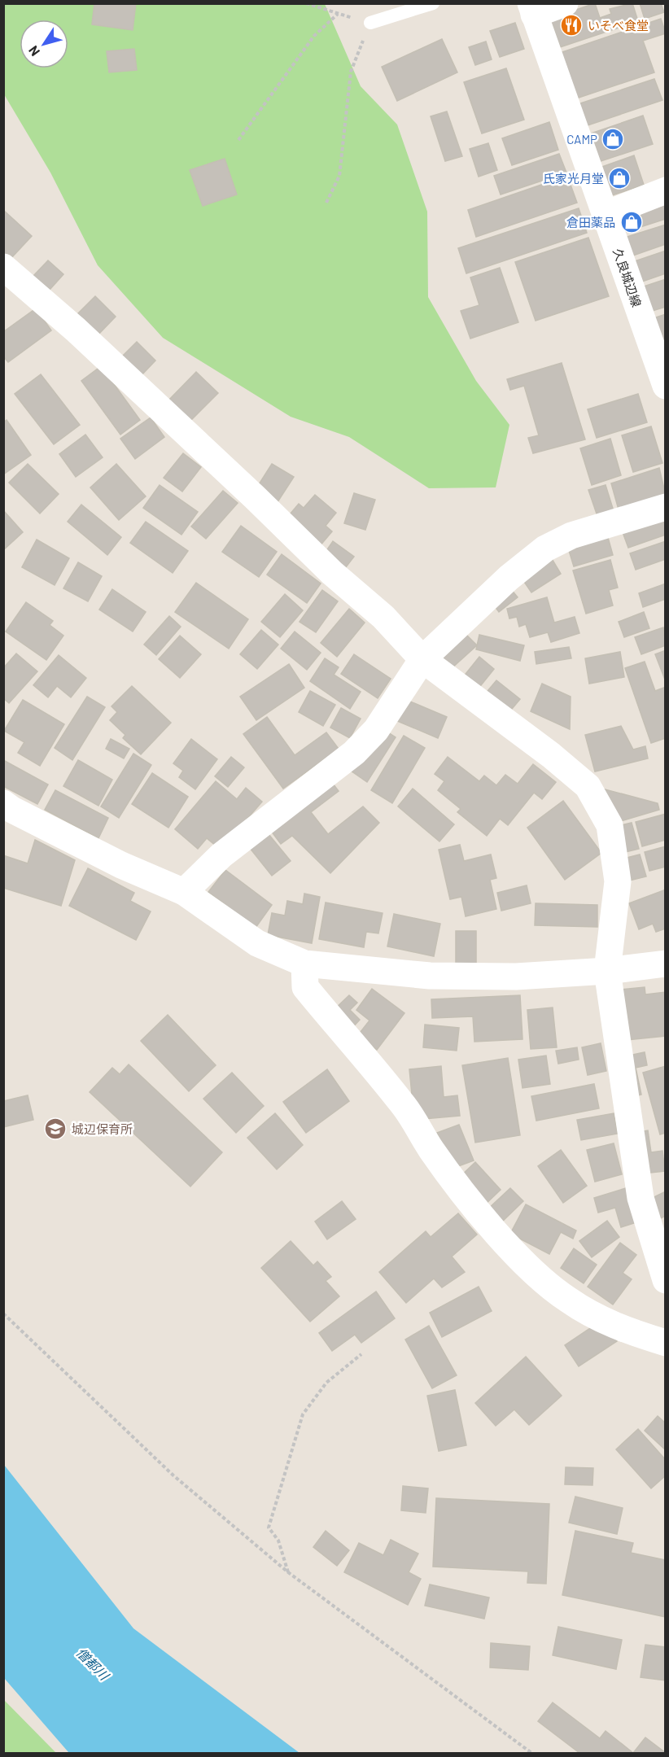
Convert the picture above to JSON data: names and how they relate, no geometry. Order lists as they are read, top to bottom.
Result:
{
  "streets": {
    "street": ["久良城辺線"]
  },
  "water": ["僧都川"],
  "places": {
    "restaurant": ["いそべ食堂"],
    "shop": ["CAMP", "氏家光月堂", "倉田薬品"],
    "school or university": ["城辺保育所"]
  },
  "north": "bottom left"
}
